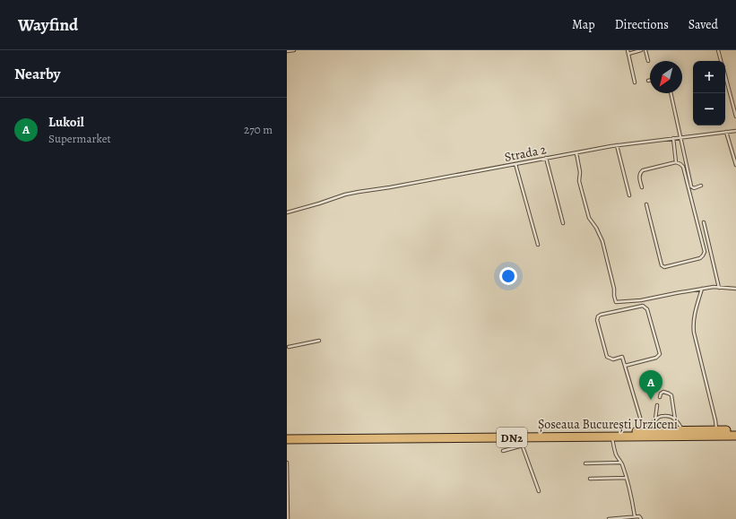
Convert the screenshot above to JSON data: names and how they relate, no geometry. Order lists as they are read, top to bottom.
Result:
{
  "streets": {
    "highway": ["Șoseaua București Urziceni", "DN2"],
    "lane": ["Strada 2"]
  },
  "north": "bottom left",
  "page": {
    "header": "Wayfind",
    "nav": ["Map", "Directions", "Saved"],
    "heading": "Nearby",
    "map_buttons": ["+", "−"],
    "list": [
      {
        "mark": "A",
        "name": "Lukoil",
        "note": "Supermarket",
        "value": "270 m"
      }
    ],
    "pins": "A"
  }
}
